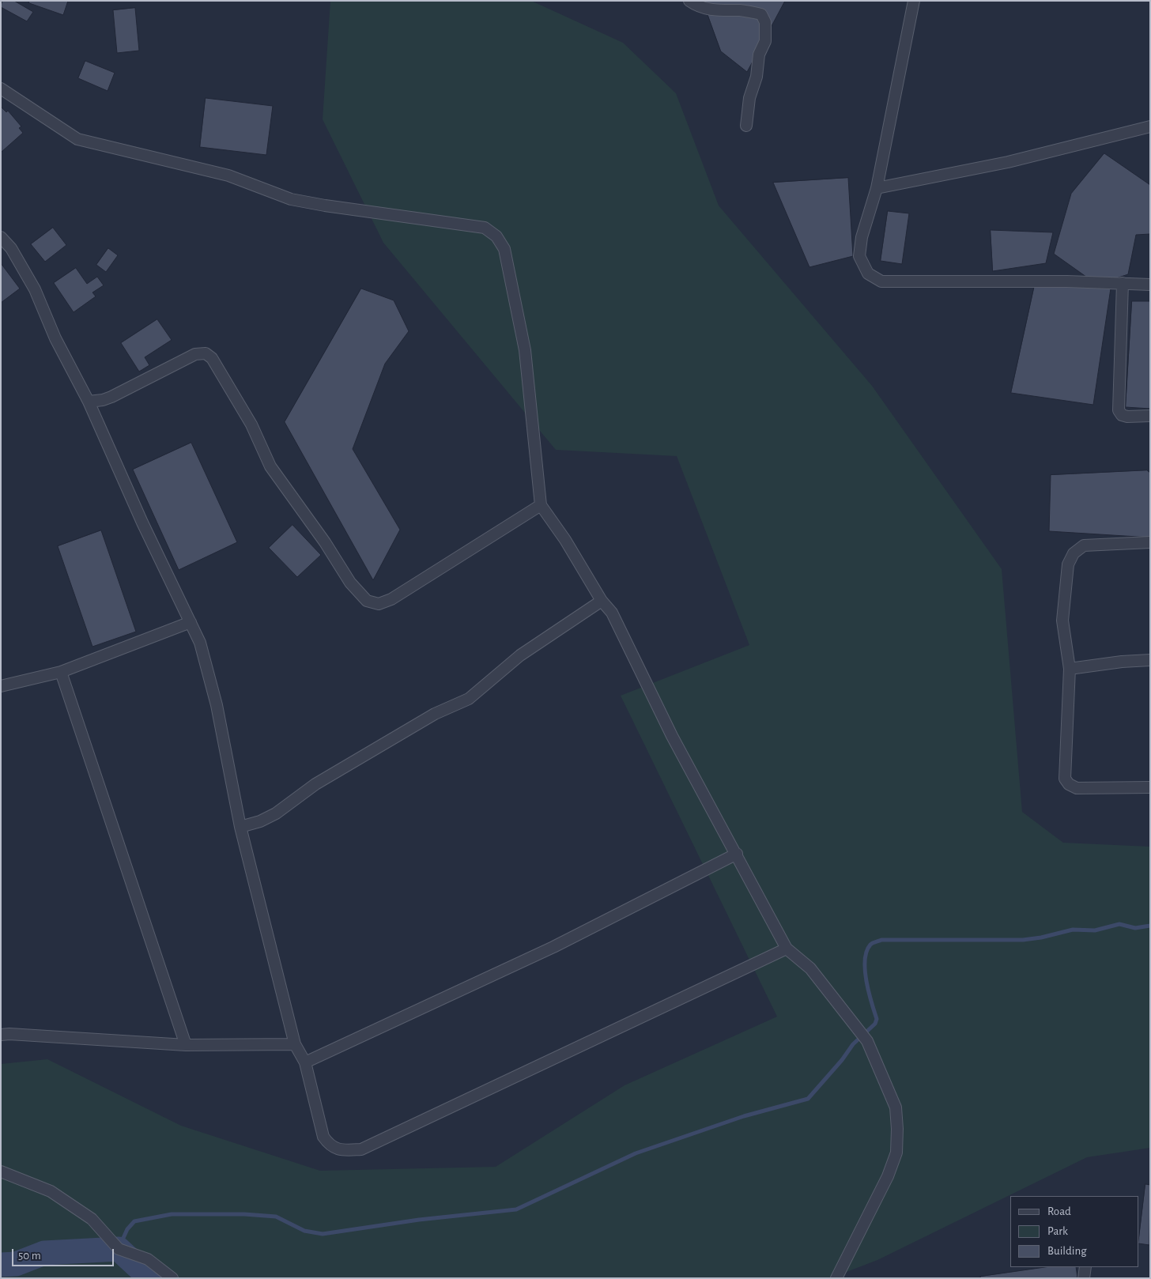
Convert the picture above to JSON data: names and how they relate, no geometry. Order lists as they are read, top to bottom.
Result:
{
  "legend": ["Road", "Park", "Building"],
  "scale_bar": "50 m"
}
